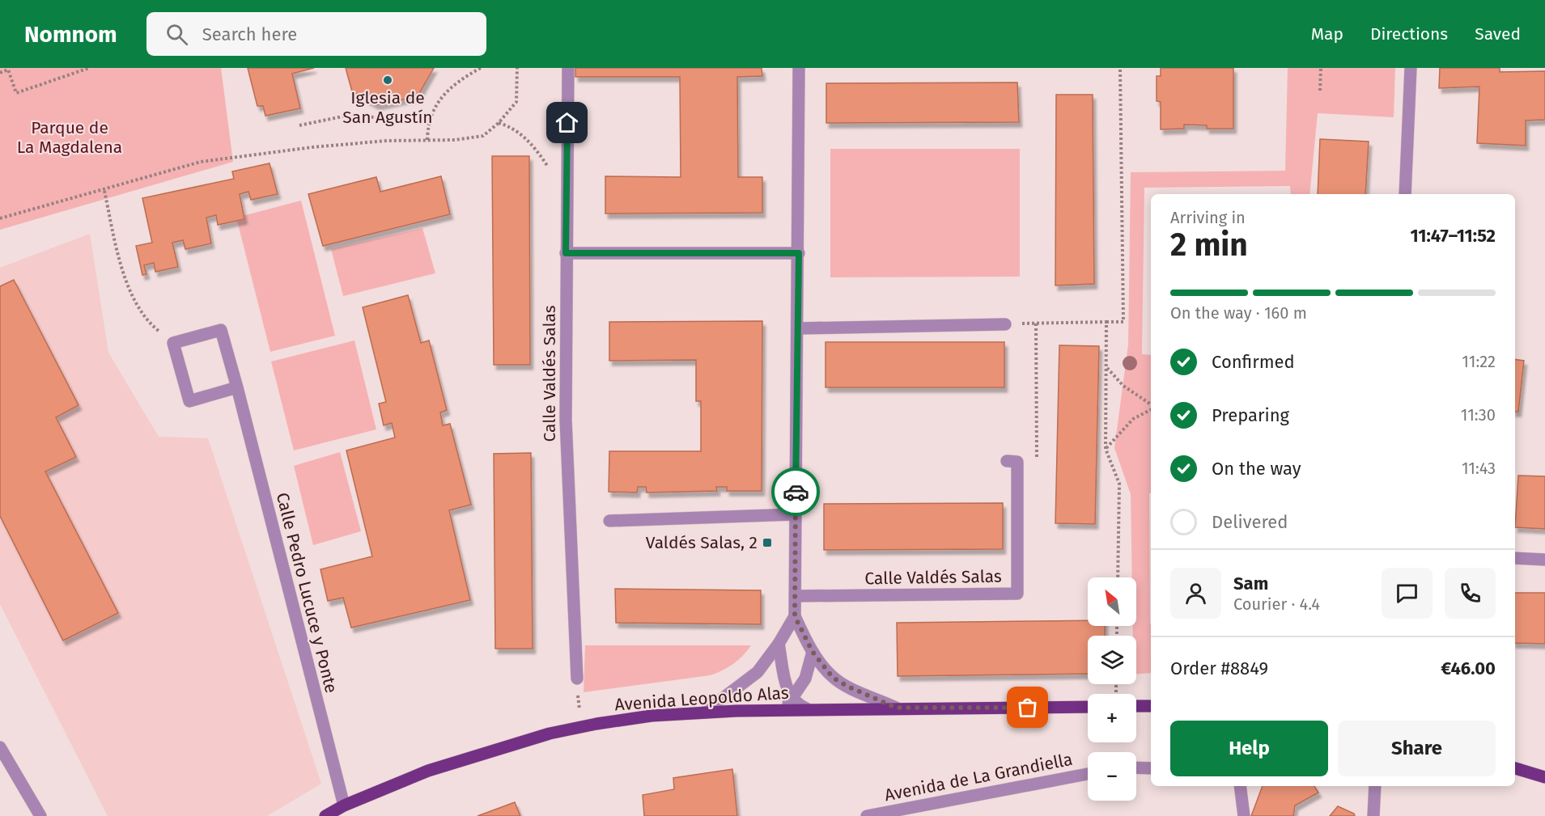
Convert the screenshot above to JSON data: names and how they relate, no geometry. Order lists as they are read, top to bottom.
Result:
{
  "streets": {
    "main road": ["Avenida Leopoldo Alas"],
    "street": ["Calle Valdés Salas", "Calle Pedro Lucuce y Ponte", "Avenida de La Grandiella"]
  },
  "crossings": [
    ["Calle Pedro Lucuce y Ponte", "Avenida Leopoldo Alas"]
  ],
  "parks": ["Parque de La Magdalena"],
  "places": {
    "other": ["Iglesia de San Agustín"],
    "transit": ["Valdés Salas, 2"]
  },
  "north": "top left",
  "page": {
    "header": "Nomnom",
    "search": "Search here",
    "nav": ["Map", "Directions", "Saved"],
    "heading": ["2 min", "Arriving in", "11:47–11:52"],
    "panel": [
      "Sam",
      "Courier · 4.4",
      "Order #8849",
      "€46.00"
    ],
    "bar": "On the way · 160 m",
    "list": [
      ["Confirmed", "11:22"],
      ["Preparing", "11:30"],
      ["On the way", "11:43"],
      "Delivered"
    ],
    "map_buttons": ["+", "−"],
    "buttons": ["Help", "Share"]
  }
}
